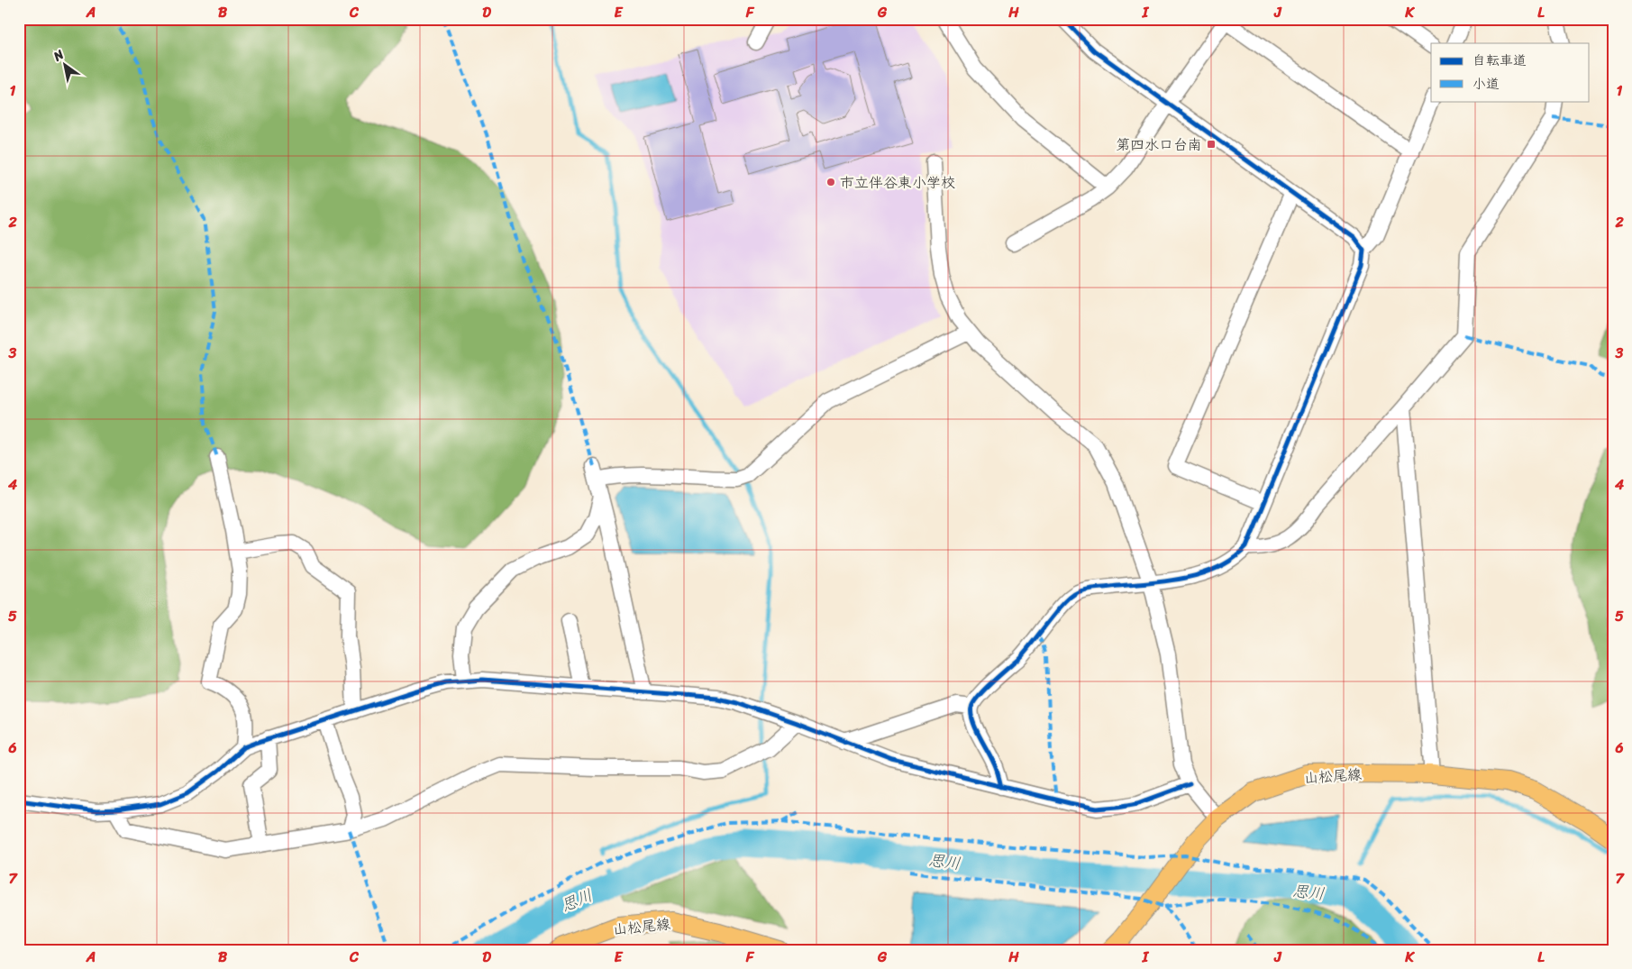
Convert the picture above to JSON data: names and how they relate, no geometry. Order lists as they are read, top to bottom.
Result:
{
  "streets": {
    "main road": ["山松尾線"]
  },
  "water": ["思川"],
  "places": {
    "transit": ["第四水口台南"],
    "other": ["市立伴谷東小学校"]
  },
  "legend": ["自転車道", "小道"],
  "north": "top left",
  "grid": {
    "columns": [
      "A",
      "B",
      "C",
      "D",
      "E",
      "F",
      "G",
      "H",
      "I",
      "J",
      "K",
      "L"
    ],
    "rows": [
      "1",
      "2",
      "3",
      "4",
      "5",
      "6",
      "7"
    ]
  }
}
